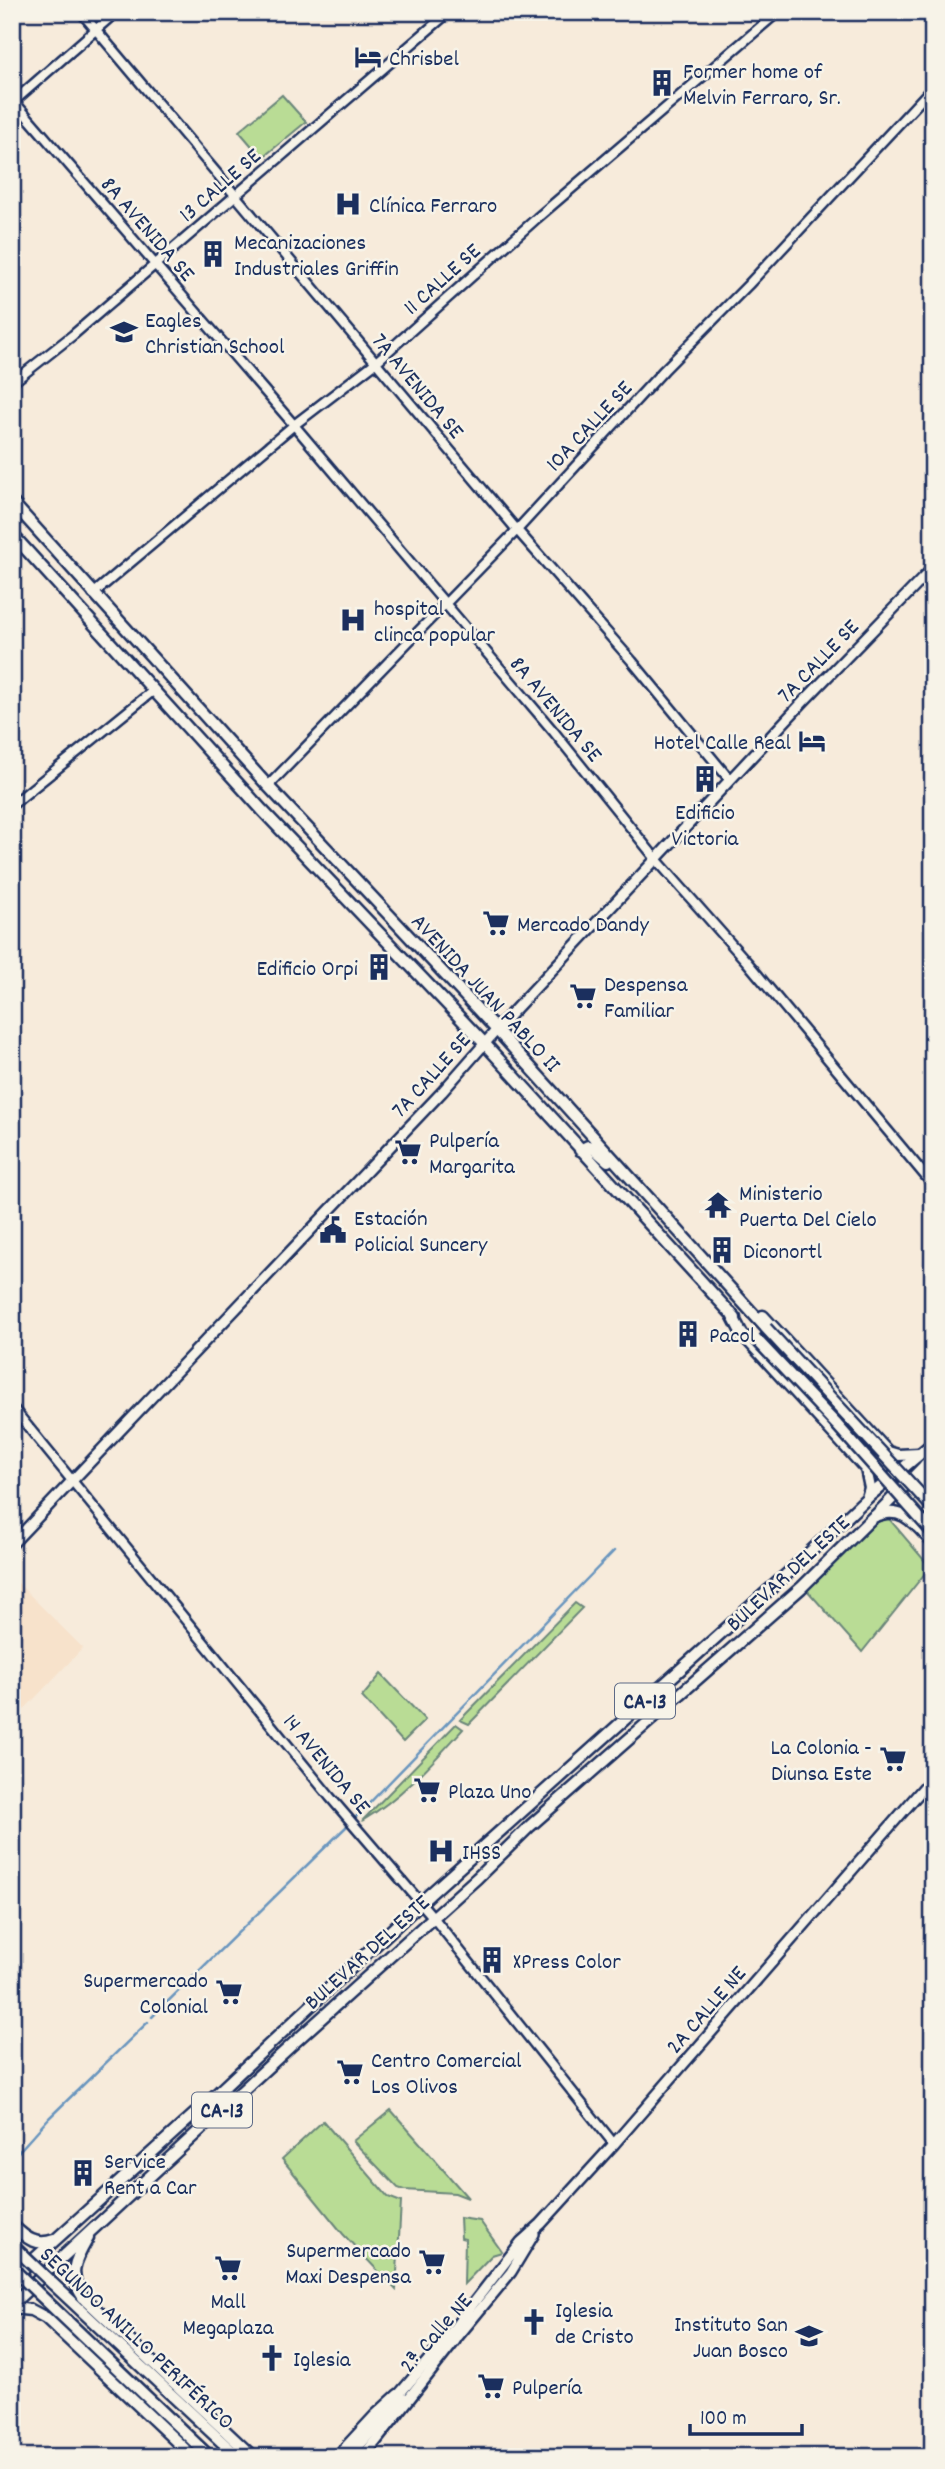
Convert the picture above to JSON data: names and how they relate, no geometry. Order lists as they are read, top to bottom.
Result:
{
  "streets": {
    "main road": [
      "7A CALLE SE",
      "AVENIDA JUAN PABLO II",
      "BULEVAR DEL ESTE",
      "CA-13",
      "2A CALLE NE",
      "2ª Calle NE",
      "SEGUNDO ANILLO PERIFÉRICO"
    ],
    "street": [
      "13 CALLE SE",
      "8A AVENIDA SE",
      "11 CALLE SE",
      "7A AVENIDA SE",
      "10A CALLE SE",
      "14 AVENIDA SE"
    ]
  },
  "crossings": [
    ["13 CALLE SE", "8A AVENIDA SE"],
    ["13 CALLE SE", "7A AVENIDA SE"],
    ["8A AVENIDA SE", "11 CALLE SE"],
    ["8A AVENIDA SE", "10A CALLE SE"],
    ["8A AVENIDA SE", "7A CALLE SE"],
    ["11 CALLE SE", "7A AVENIDA SE"],
    ["11 CALLE SE", "AVENIDA JUAN PABLO II"],
    ["7A AVENIDA SE", "10A CALLE SE"],
    ["7A AVENIDA SE", "7A CALLE SE"],
    ["10A CALLE SE", "AVENIDA JUAN PABLO II"],
    ["7A CALLE SE", "AVENIDA JUAN PABLO II"],
    ["7A CALLE SE", "14 AVENIDA SE"],
    ["BULEVAR DEL ESTE", "14 AVENIDA SE"],
    ["14 AVENIDA SE", "2A CALLE NE"],
    ["2A CALLE NE", "2ª Calle NE"]
  ],
  "places": {
    "hotel": ["Chrisbel", "Hotel Calle Real"],
    "building": [
      "Former home of Melvin Ferraro, Sr.",
      "Mecanizaciones Industriales Griffin",
      "Edificio Victoria",
      "Edificio Orpi",
      "Diconortl",
      "Pacol",
      "XPress Color",
      "Service Rent a Car"
    ],
    "hospital": ["Clínica Ferraro", "hospital clinca popular", "IHSS"],
    "school or university": ["Eagles Christian School", "Instituto San Juan Bosco"],
    "supermarket": [
      "Mercado Dandy",
      "Despensa Familiar",
      "Pulpería Margarita",
      "La Colonia - Diunsa Este",
      "Plaza Uno",
      "Supermercado Colonial",
      "Centro Comercial Los Olivos",
      "Supermercado Maxi Despensa",
      "Mall Megaplaza",
      "Pulpería"
    ],
    "temple": ["Ministerio Puerta Del Cielo"],
    "public building": ["Estación Policial Suncery"],
    "church": ["Iglesia de Cristo", "Iglesia"]
  },
  "scale_bar": "100 m"
}
